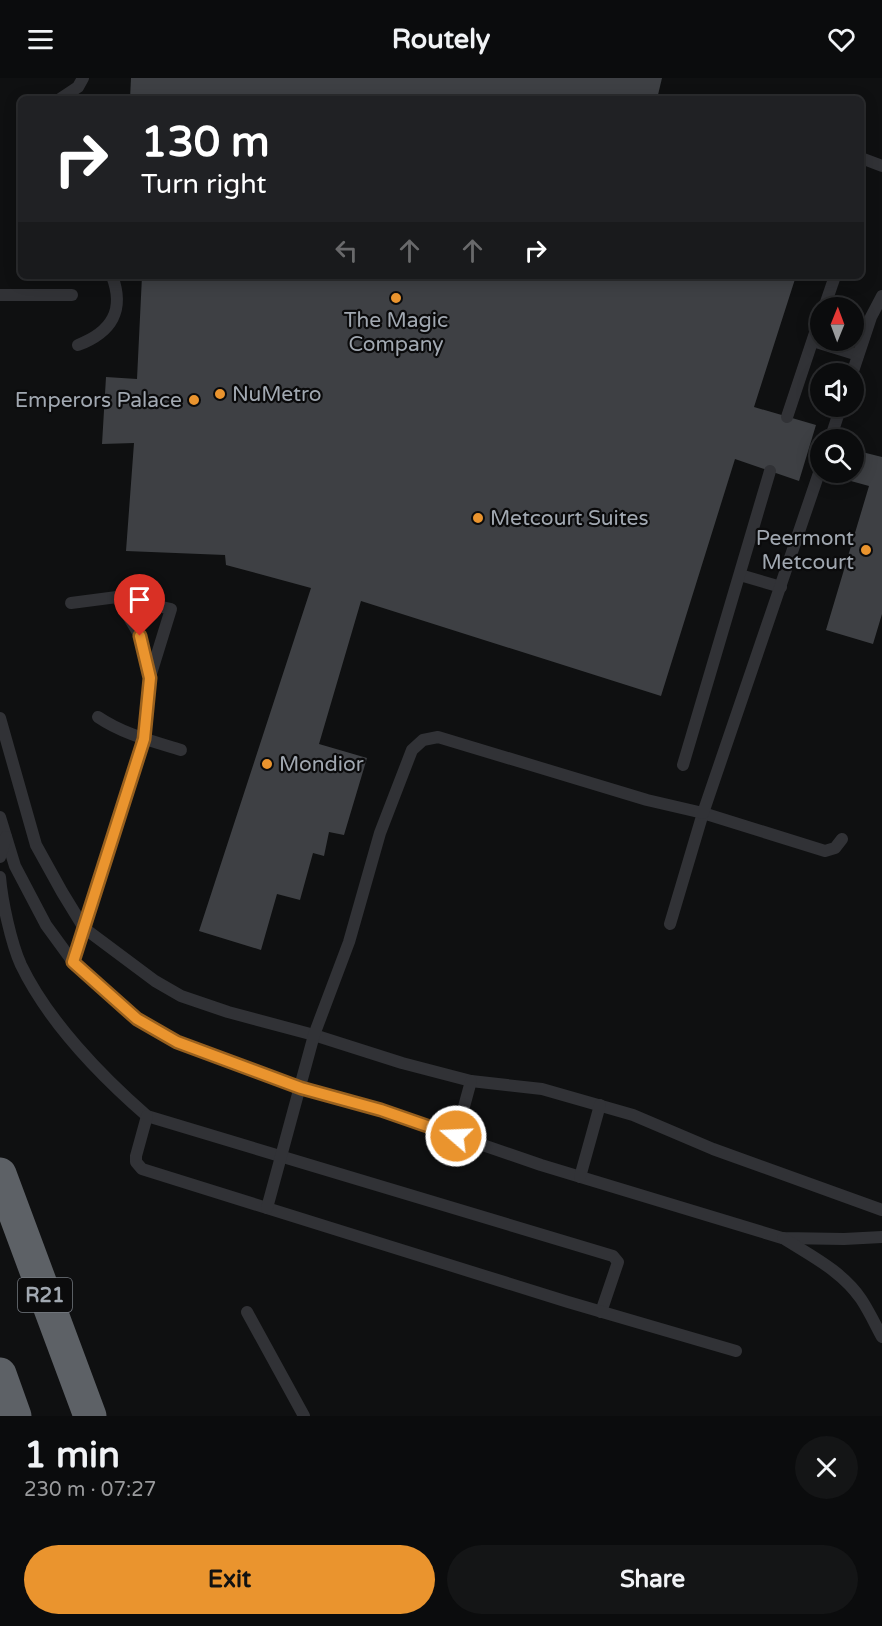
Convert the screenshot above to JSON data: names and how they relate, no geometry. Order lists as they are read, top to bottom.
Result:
{
  "streets": {
    "highway": ["R21"]
  },
  "places": [
    "The Magic Company",
    "NuMetro",
    "Emperors Palace",
    "Metcourt Suites",
    "Peermont Metcourt",
    "Mondior"
  ],
  "north": "top",
  "page": {
    "header": "Routely",
    "turn": ["130 m", "Turn right"],
    "heading": ["1 min", "230 m · 07:27"],
    "buttons": ["Exit", "Share"]
  }
}
